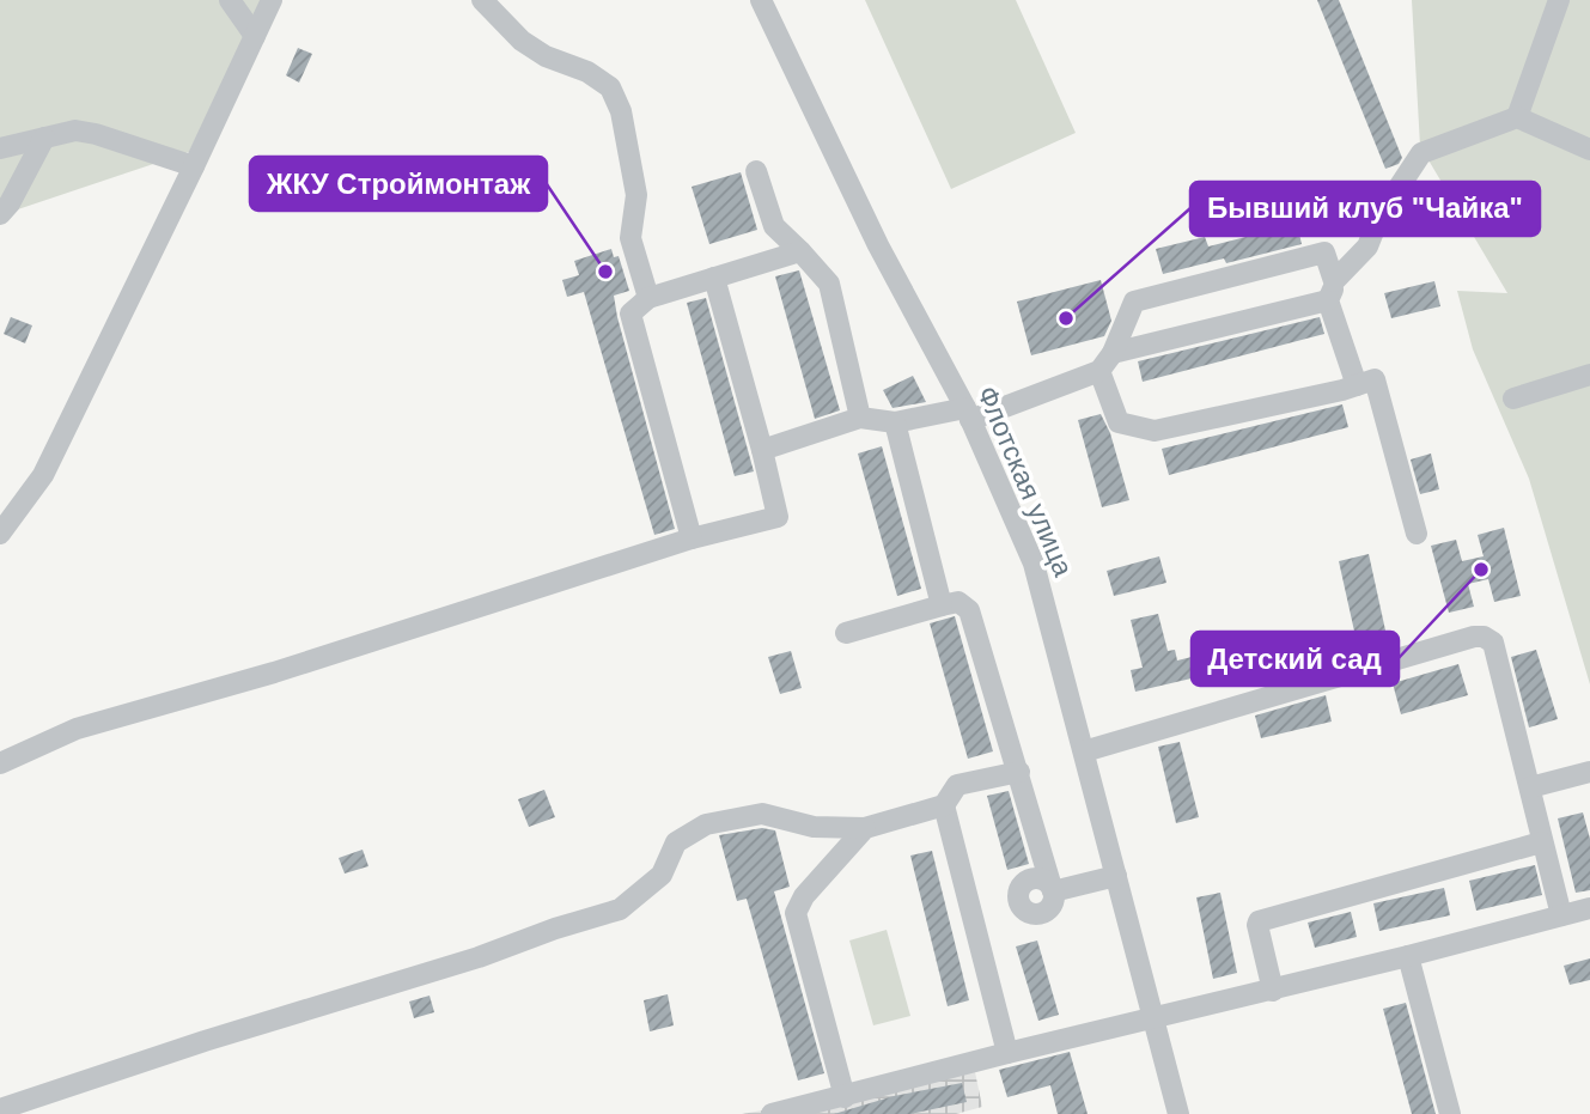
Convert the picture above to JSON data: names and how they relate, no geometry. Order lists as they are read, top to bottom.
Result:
{
  "streets": {
    "street": ["Флотская улица"]
  },
  "places": ["ЖКУ Строймонтаж", "Бывший клуб \"Чайка\"", "Детский сад"]
}
